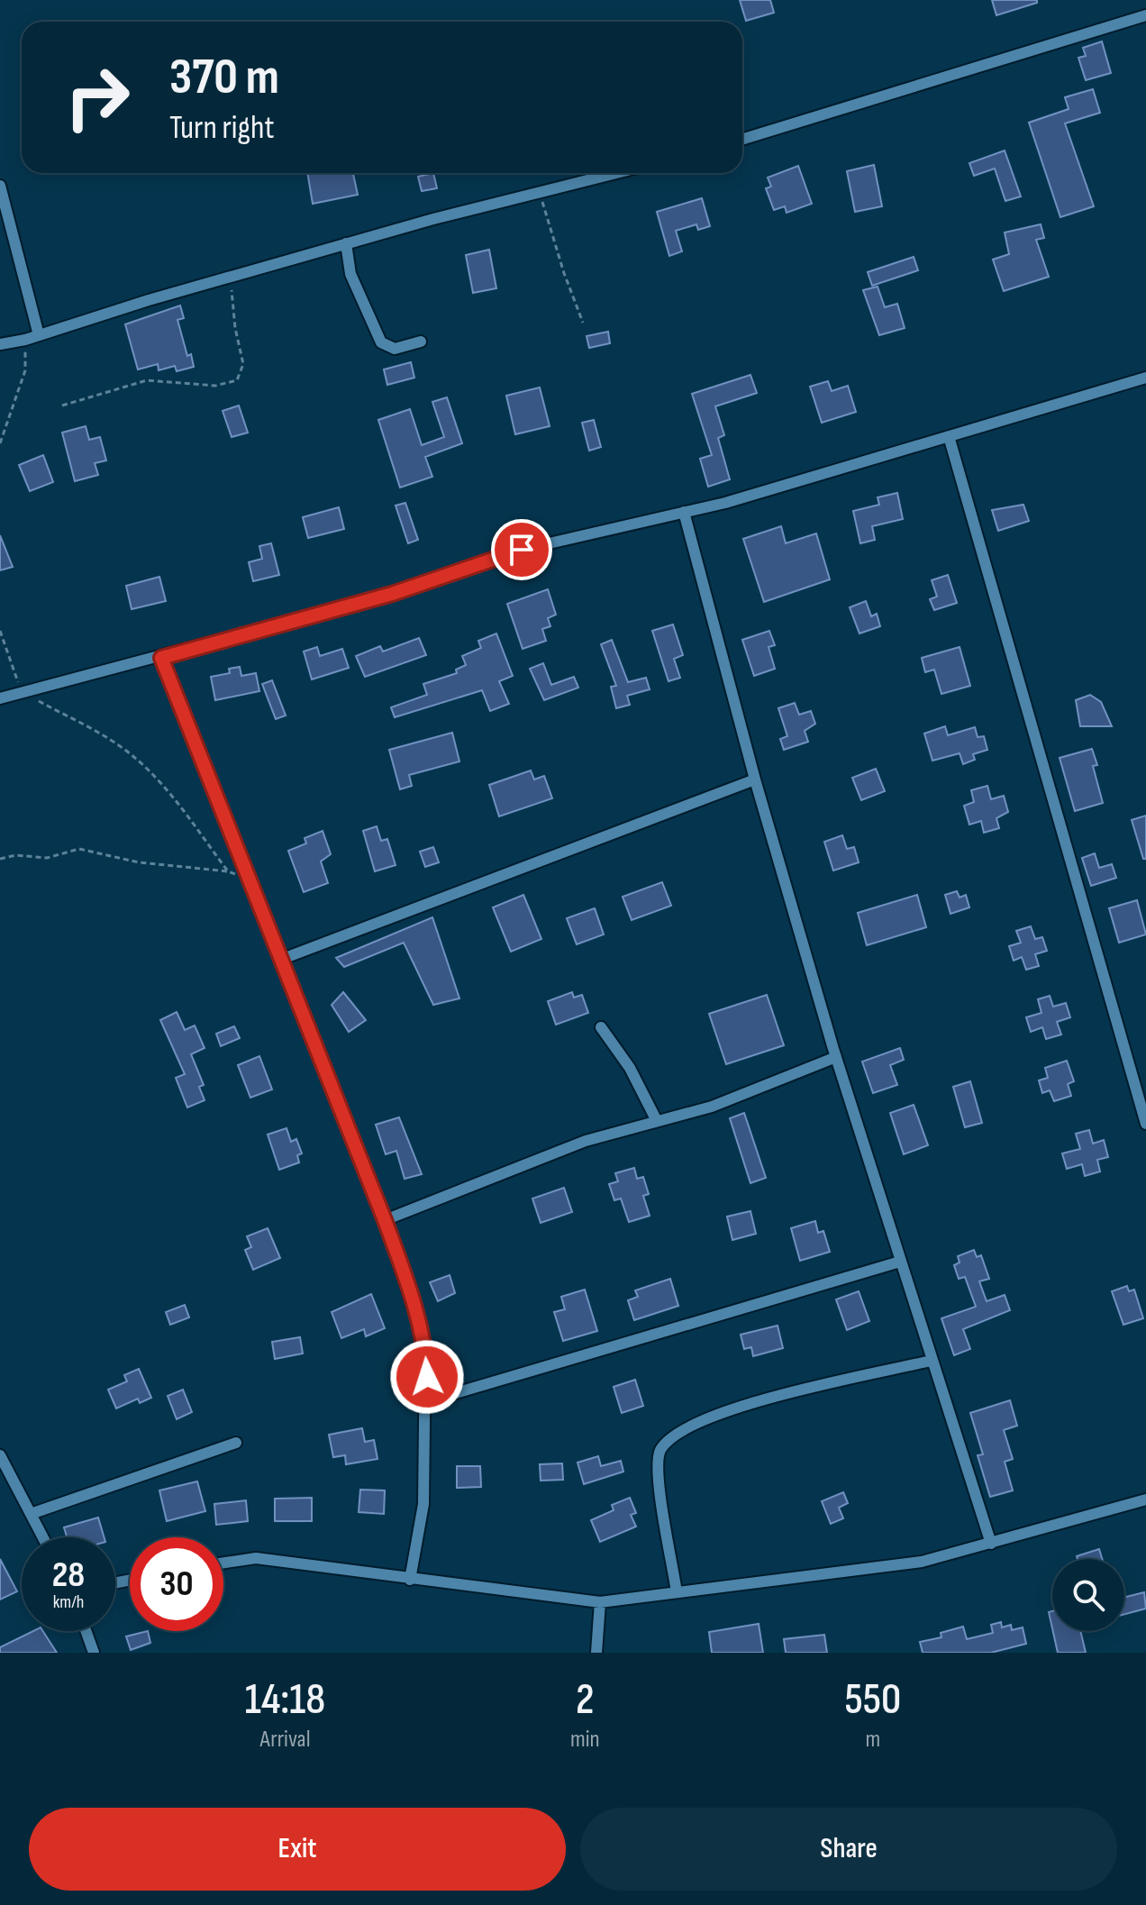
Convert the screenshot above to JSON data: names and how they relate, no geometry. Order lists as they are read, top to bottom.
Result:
{
  "page": {
    "turn": ["370 m", "Turn right"],
    "speed": "28 km/h",
    "limit": "30",
    "eta": [
      "14:18",
      "Arrival",
      "2",
      "min",
      "550",
      "m"
    ],
    "buttons": ["Exit", "Share"]
  }
}
